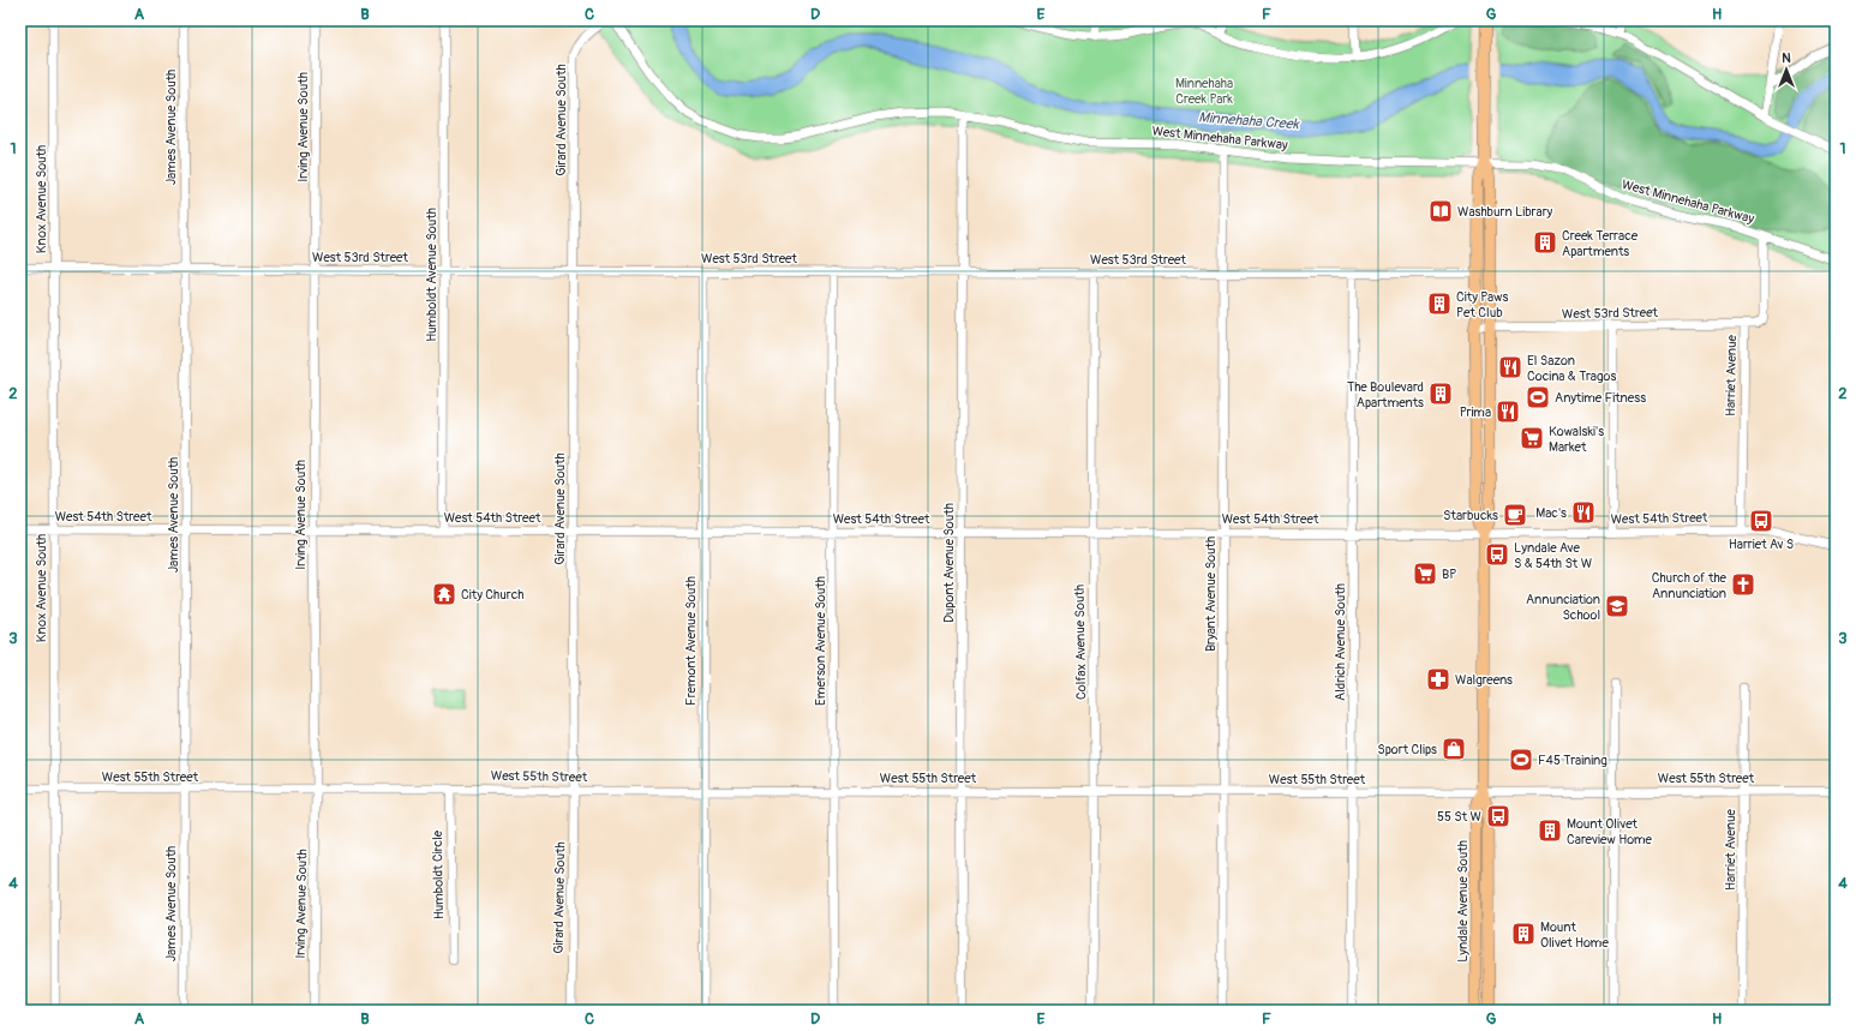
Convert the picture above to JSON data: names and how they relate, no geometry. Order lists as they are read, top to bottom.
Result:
{
  "streets": {
    "main road": ["Lyndale Avenue South"],
    "street": [
      "Girard Avenue South",
      "James Avenue South",
      "Irving Avenue South",
      "West Minnehaha Parkway",
      "Knox Avenue South",
      "West 53rd Street",
      "Humboldt Avenue South",
      "Harriet Avenue",
      "West 54th Street",
      "Dupont Avenue South",
      "Bryant Avenue South",
      "Fremont Avenue South",
      "Emerson Avenue South",
      "Colfax Avenue South",
      "Aldrich Avenue South",
      "West 55th Street",
      "Humboldt Circle"
    ]
  },
  "crossings": [
    ["Girard Avenue South", "West 53rd Street"],
    ["Girard Avenue South", "West 54th Street"],
    ["Girard Avenue South", "West 55th Street"],
    ["James Avenue South", "West 53rd Street"],
    ["James Avenue South", "West 54th Street"],
    ["James Avenue South", "West 55th Street"],
    ["Irving Avenue South", "West 53rd Street"],
    ["Irving Avenue South", "West 54th Street"],
    ["Irving Avenue South", "West 55th Street"],
    ["West Minnehaha Parkway", "Harriet Avenue"],
    ["West Minnehaha Parkway", "Dupont Avenue South"],
    ["West Minnehaha Parkway", "Bryant Avenue South"],
    ["West Minnehaha Parkway", "Lyndale Avenue South"],
    ["Knox Avenue South", "West 53rd Street"],
    ["Knox Avenue South", "West 54th Street"],
    ["Knox Avenue South", "West 55th Street"],
    ["West 53rd Street", "Humboldt Avenue South"],
    ["West 53rd Street", "Harriet Avenue"],
    ["West 53rd Street", "Dupont Avenue South"],
    ["West 53rd Street", "Bryant Avenue South"],
    ["West 53rd Street", "Fremont Avenue South"],
    ["West 53rd Street", "Emerson Avenue South"],
    ["West 53rd Street", "Colfax Avenue South"],
    ["West 53rd Street", "Aldrich Avenue South"],
    ["West 53rd Street", "Lyndale Avenue South"],
    ["Humboldt Avenue South", "West 54th Street"],
    ["Harriet Avenue", "West 54th Street"],
    ["Harriet Avenue", "West 55th Street"],
    ["West 54th Street", "Dupont Avenue South"],
    ["West 54th Street", "Bryant Avenue South"],
    ["West 54th Street", "Fremont Avenue South"],
    ["West 54th Street", "Emerson Avenue South"],
    ["West 54th Street", "Colfax Avenue South"],
    ["West 54th Street", "Aldrich Avenue South"],
    ["West 54th Street", "Lyndale Avenue South"],
    ["Dupont Avenue South", "West 55th Street"],
    ["Bryant Avenue South", "West 55th Street"],
    ["Fremont Avenue South", "West 55th Street"],
    ["Emerson Avenue South", "West 55th Street"],
    ["Colfax Avenue South", "West 55th Street"],
    ["Aldrich Avenue South", "West 55th Street"],
    ["West 55th Street", "Humboldt Circle"],
    ["West 55th Street", "Lyndale Avenue South"]
  ],
  "water": ["Minnehaha Creek"],
  "parks": ["Minnehaha Creek Park"],
  "places": {
    "library": ["Washburn Library"],
    "building": [
      "Creek Terrace Apartments",
      "City Paws Pet Club",
      "The Boulevard Apartments",
      "Mount Olivet Careview Home",
      "Mount Olivet Home"
    ],
    "restaurant": ["El Sazon Cocina & Tragos", "Prima", "Mac's"],
    "sports": ["Anytime Fitness", "F45 Training"],
    "supermarket": ["Kowalski's Market", "BP"],
    "cafe": ["Starbucks"],
    "bus stop": ["Harriet Av S", "Lyndale Ave S & 54th St W", "55 St W"],
    "church": ["Church of the Annunciation"],
    "temple": ["City Church"],
    "school or university": ["Annunciation School"],
    "pharmacy": ["Walgreens"],
    "shop": ["Sport Clips"]
  },
  "north": "top",
  "grid": {
    "columns": [
      "A",
      "B",
      "C",
      "D",
      "E",
      "F",
      "G",
      "H"
    ],
    "rows": [
      "1",
      "2",
      "3",
      "4"
    ]
  }
}
